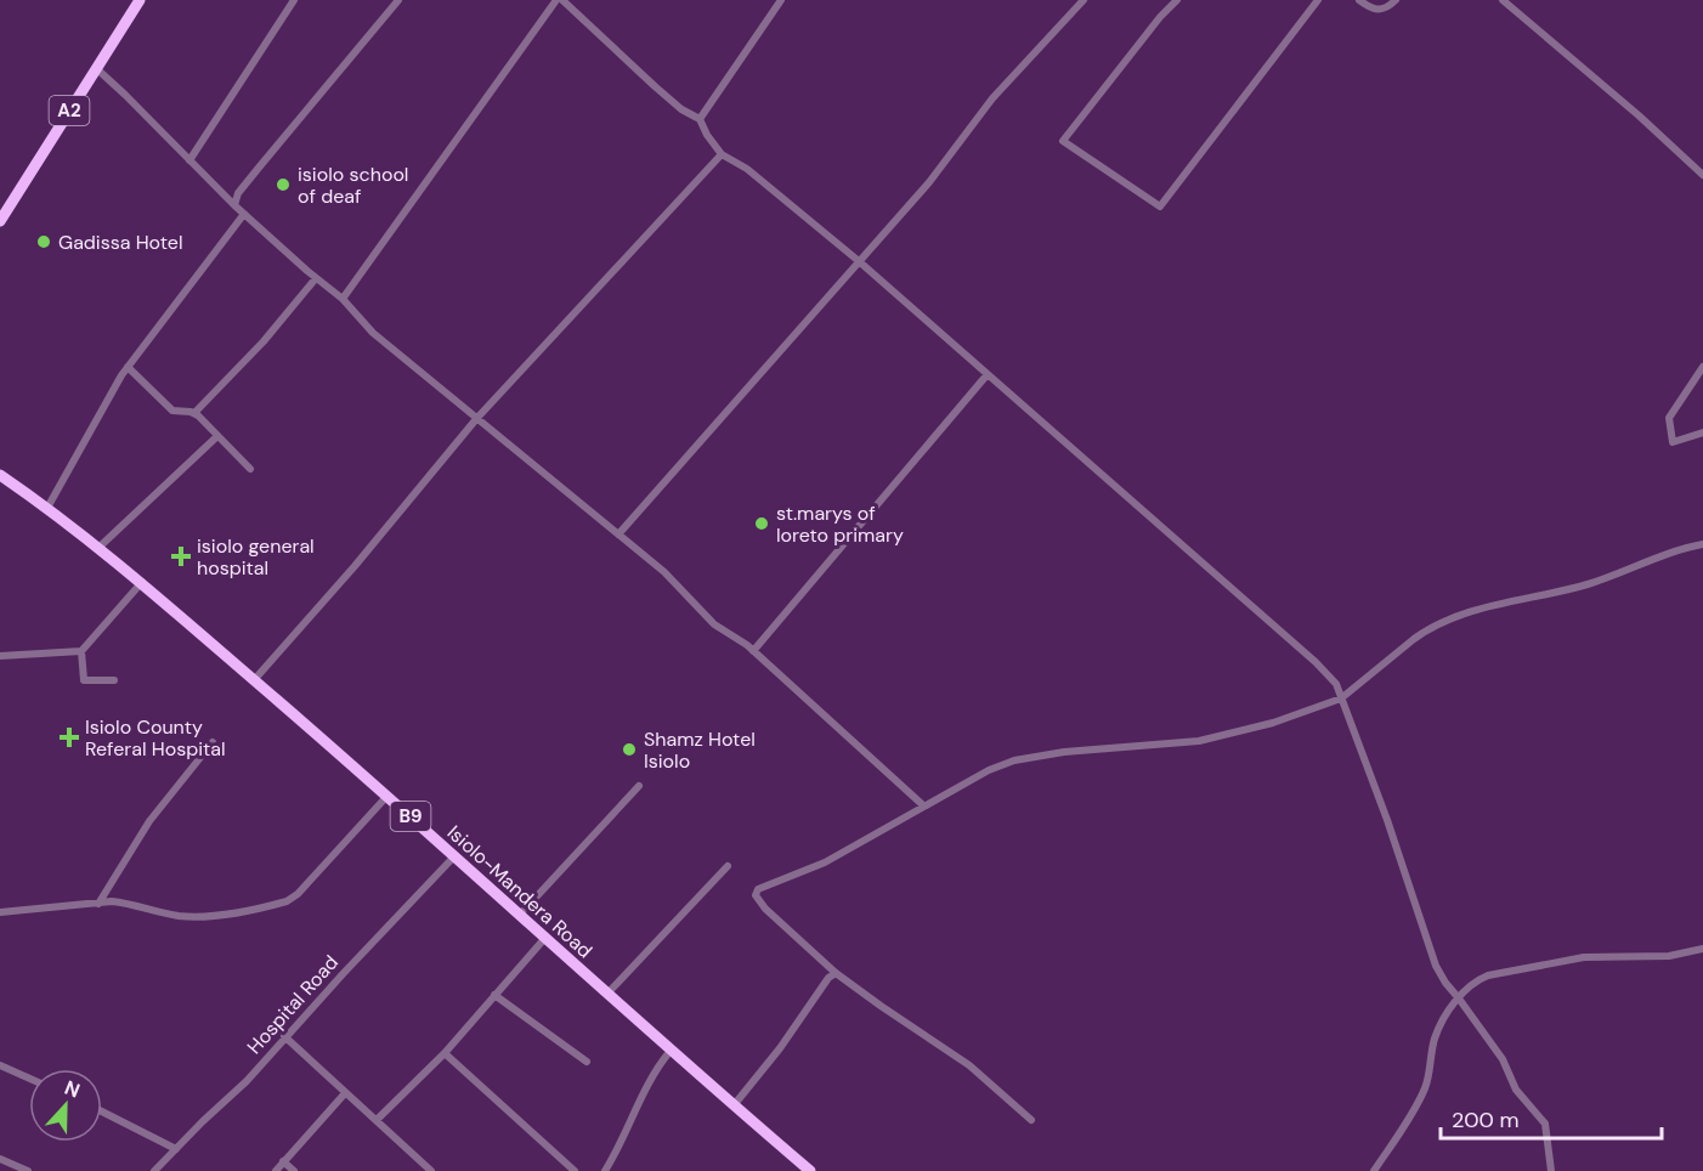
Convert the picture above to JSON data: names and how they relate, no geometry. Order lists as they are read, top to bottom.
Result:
{
  "streets": {
    "highway": ["A2", "B9", "Isiolo-Mandera Road"],
    "street": ["Hospital Road"]
  },
  "crossings": [
    ["Isiolo-Mandera Road", "Hospital Road"]
  ],
  "places": {
    "other": [
      "isiolo school of deaf",
      "Gadissa Hotel",
      "st.marys of loreto primary",
      "Shamz Hotel Isiolo"
    ],
    "health": ["isiolo general hospital", "Isiolo County Referal Hospital"]
  },
  "scale_bar": "200 m",
  "north": "top"
}
